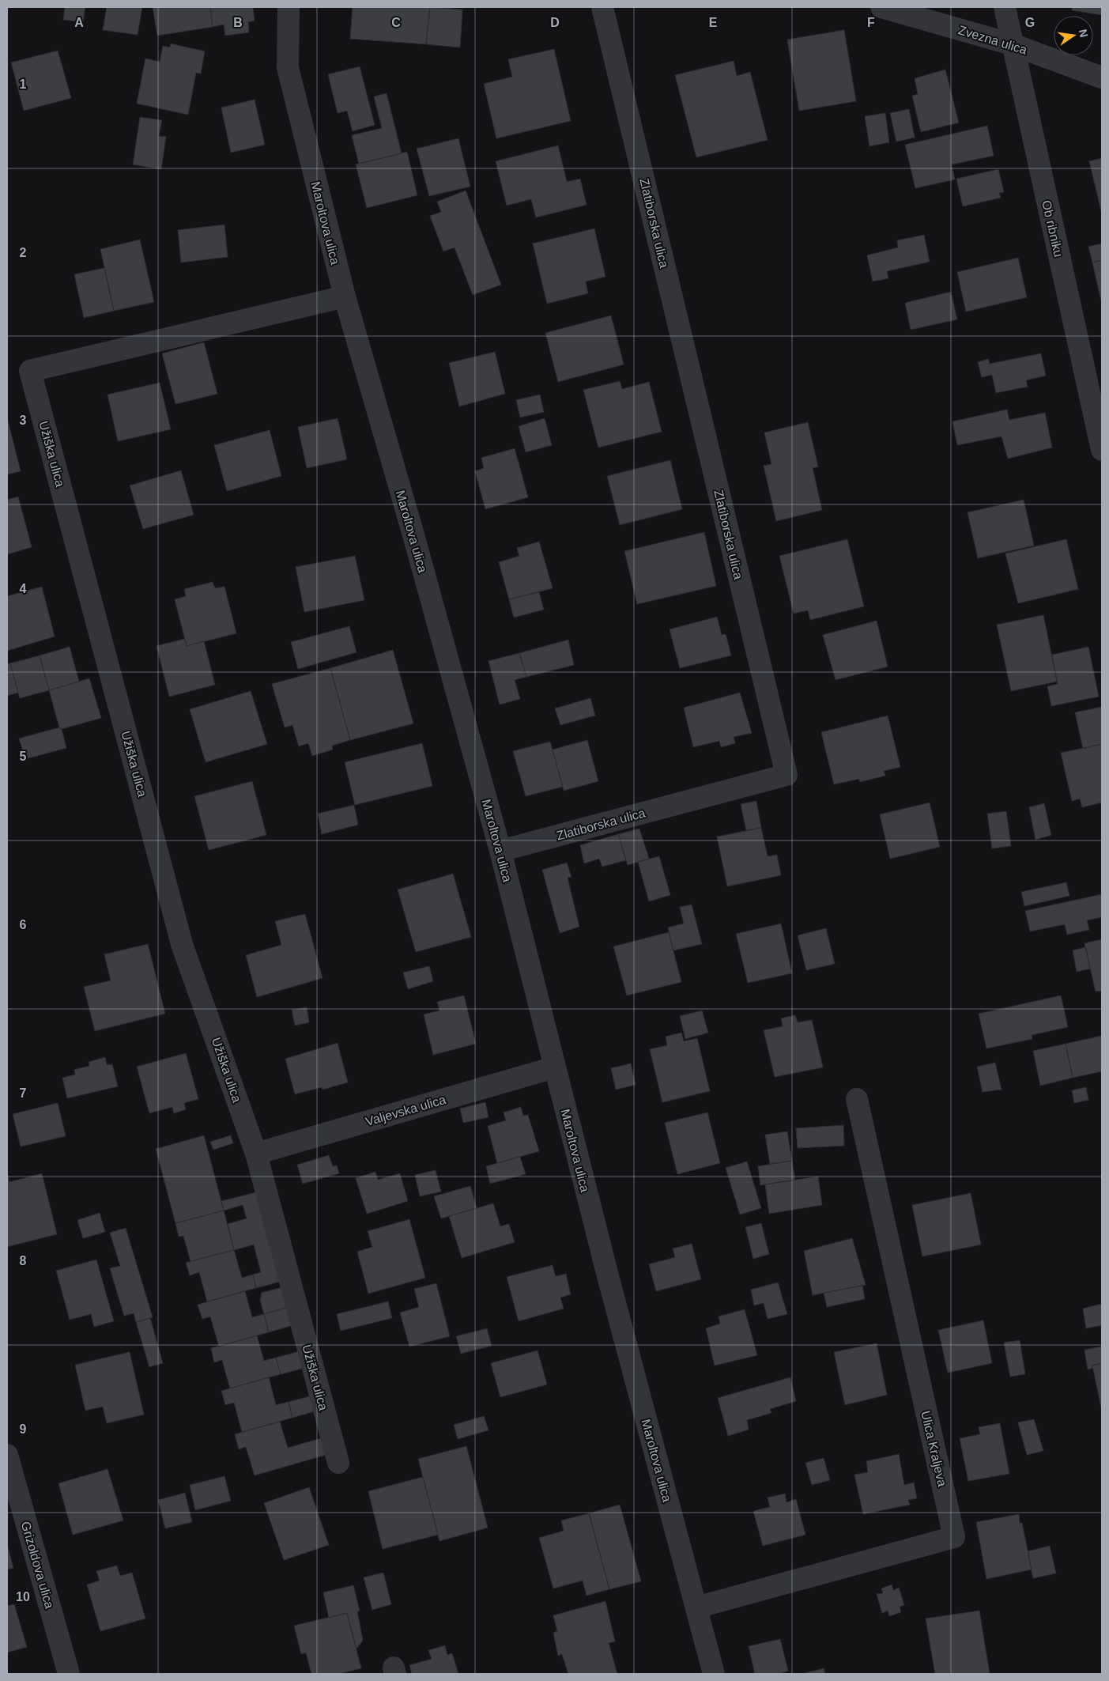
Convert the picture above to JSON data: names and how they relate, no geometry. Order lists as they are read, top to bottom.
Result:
{
  "streets": {
    "street": [
      "Zvezna ulica",
      "Maroltova ulica",
      "Zlatiborska ulica",
      "Ob ribniku",
      "Užiška ulica",
      "Valjevska ulica",
      "Ulica Kraljeva",
      "Grizoldova ulica"
    ]
  },
  "crossings": [
    ["Zvezna ulica", "Ob ribniku"],
    ["Maroltova ulica", "Zlatiborska ulica"],
    ["Maroltova ulica", "Užiška ulica"],
    ["Maroltova ulica", "Valjevska ulica"],
    ["Maroltova ulica", "Ulica Kraljeva"],
    ["Užiška ulica", "Valjevska ulica"]
  ],
  "north": "right",
  "grid": {
    "columns": [
      "A",
      "B",
      "C",
      "D",
      "E",
      "F",
      "G"
    ],
    "rows": [
      "1",
      "2",
      "3",
      "4",
      "5",
      "6",
      "7",
      "8",
      "9",
      "10"
    ]
  }
}
